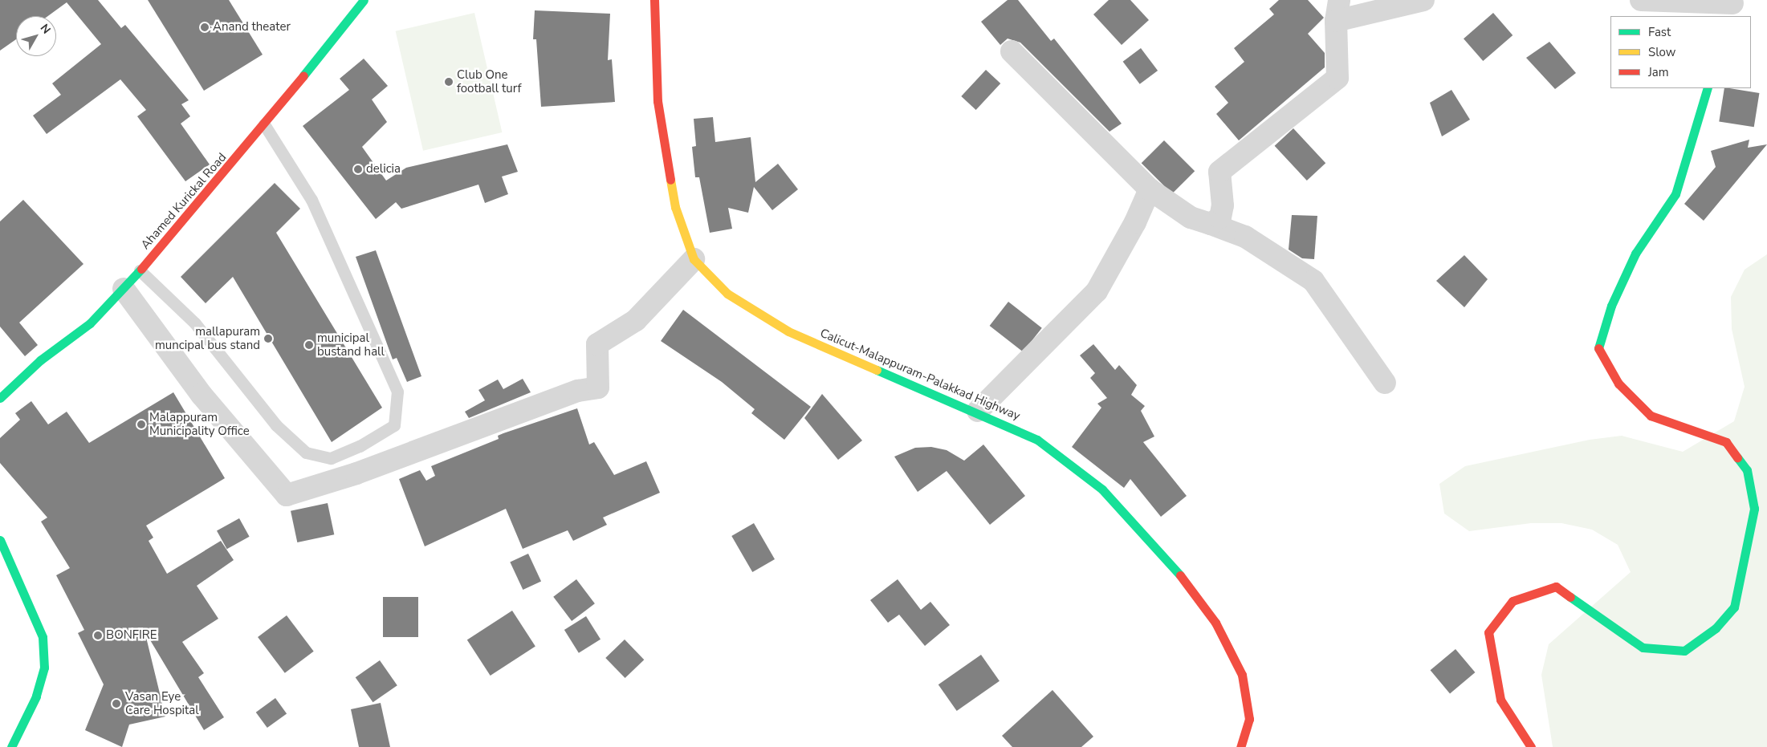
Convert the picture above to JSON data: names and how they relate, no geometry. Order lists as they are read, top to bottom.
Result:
{
  "streets": {
    "main road": ["Ahamed Kurickal Road", "Calicut-Malappuram-Palakkad Highway"]
  },
  "places": [
    "Anand theater",
    "Club One football turf",
    "delicia",
    "mallapuram muncipal bus stand",
    "municipal bustand hall",
    "Malappuram Municipality Office",
    "BONFIRE",
    "Vasan Eye Care Hospital"
  ],
  "legend": ["Fast", "Slow", "Jam"],
  "north": "top right"
}
